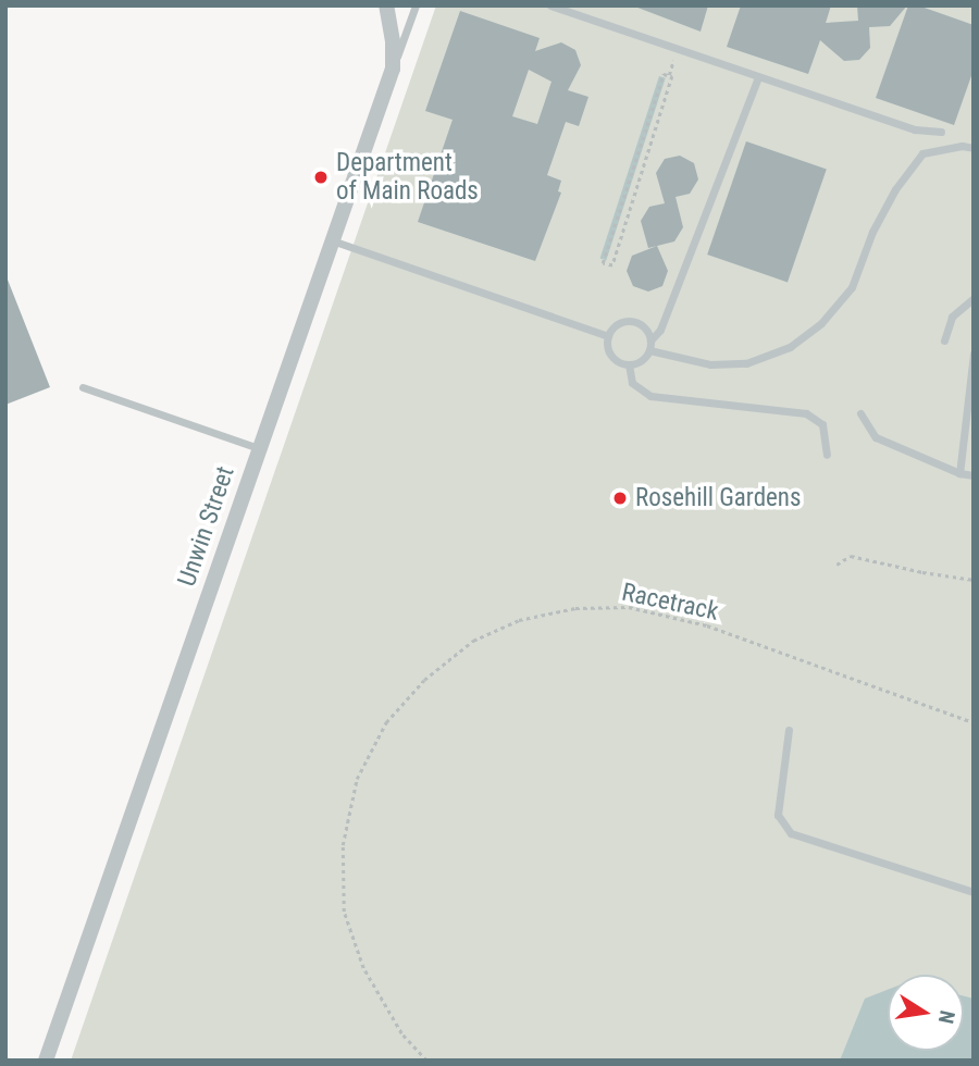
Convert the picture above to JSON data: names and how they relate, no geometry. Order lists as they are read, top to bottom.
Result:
{
  "streets": {
    "street": ["Unwin Street"],
    "path": ["Racetrack"]
  },
  "places": ["Department of Main Roads", "Rosehill Gardens"],
  "north": "right"
}
